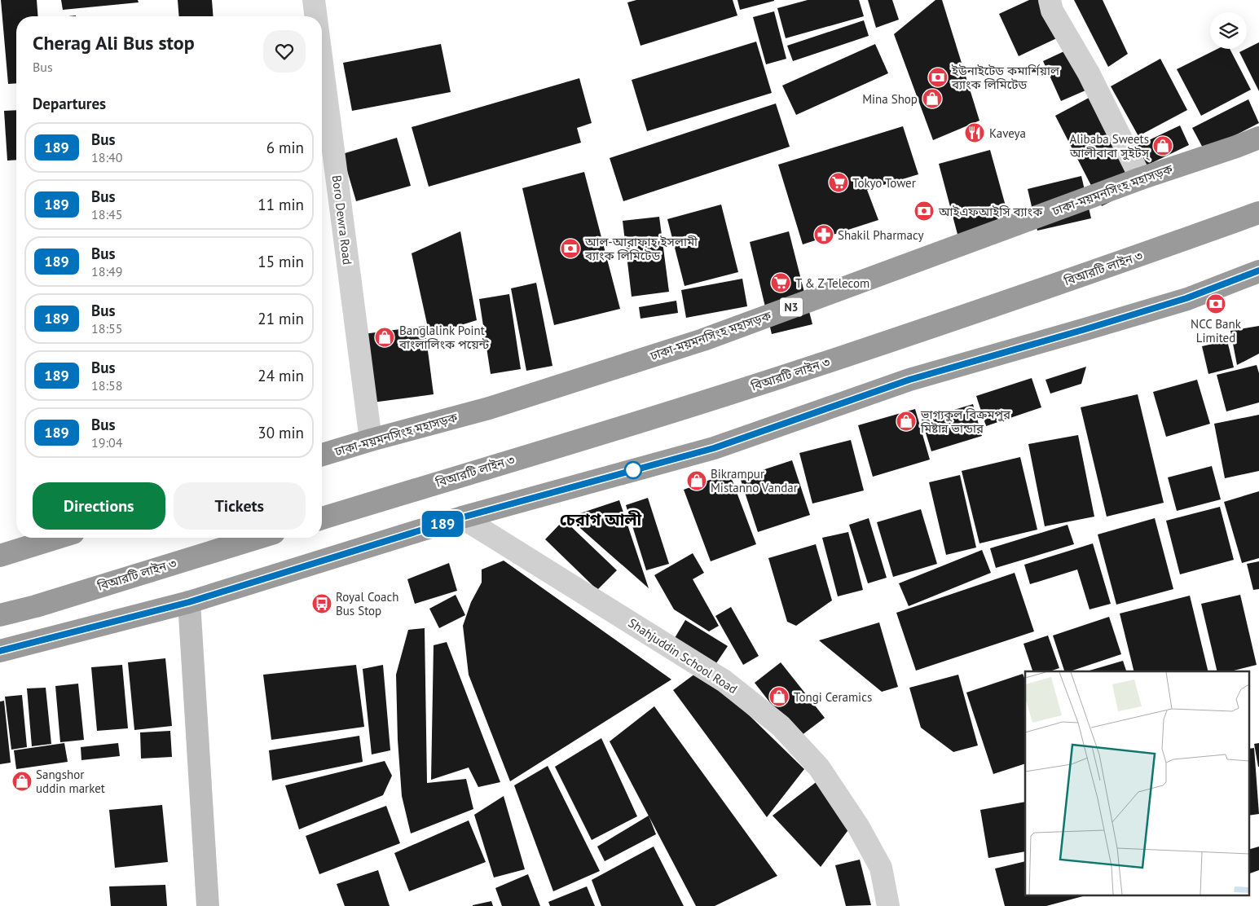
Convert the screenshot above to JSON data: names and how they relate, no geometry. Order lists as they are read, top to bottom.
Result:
{
  "streets": {
    "highway": ["ঢাকা-ময়মনসিংহ মহাসড়ক", "বিআরটি লাইন ৩", "N3"],
    "street": ["Boro Dewra Road", "Shahjuddin School Road"]
  },
  "crossings": [
    ["ঢাকা-ময়মনসিংহ মহাসড়ক", "Boro Dewra Road"]
  ],
  "districts": ["চেরাগ আলী"],
  "places": {
    "bank": [
      "ইউনাইটেড কমার্শিয়াল ব্যাংক লিমিটেড",
      "আইএফআইসি ব্যাংক",
      "আল-আরাফাহ্ ইসলামী ব্যাংক লিমিটেড",
      "NCC Bank Limited"
    ],
    "shop": [
      "Mina Shop",
      "Alibaba Sweets আলীবাবা সুইটস্",
      "Banglalink Point বাংলালিংক পয়েন্ট",
      "ভাগ্যকুল বিক্রমপুর মিষ্টান্ন ভান্ডার",
      "Bikrampur Mistanno Vandar",
      "Tongi Ceramics",
      "Sangshor uddin market"
    ],
    "restaurant": ["Kaveya"],
    "supermarket": ["Tokyo Tower", "T & Z Telecom"],
    "pharmacy": ["Shakil Pharmacy"],
    "bus stop": ["Royal Coach Bus Stop"]
  },
  "lines": ["bus line 189"],
  "page": {
    "on_map": "189",
    "heading": [
      ["Cherag Ali Bus stop", "Bus"],
      "Departures"
    ],
    "list": [
      {
        "mark": "189",
        "name": "Bus",
        "note": "18:40",
        "value": "6 min"
      },
      {
        "mark": "189",
        "name": "Bus",
        "note": "18:45",
        "value": "11 min"
      },
      {
        "mark": "189",
        "name": "Bus",
        "note": "18:49",
        "value": "15 min"
      },
      {
        "mark": "189",
        "name": "Bus",
        "note": "18:55",
        "value": "21 min"
      },
      {
        "mark": "189",
        "name": "Bus",
        "note": "18:58",
        "value": "24 min"
      },
      {
        "mark": "189",
        "name": "Bus",
        "note": "19:04",
        "value": "30 min"
      }
    ],
    "buttons": ["Directions", "Tickets"]
  }
}
